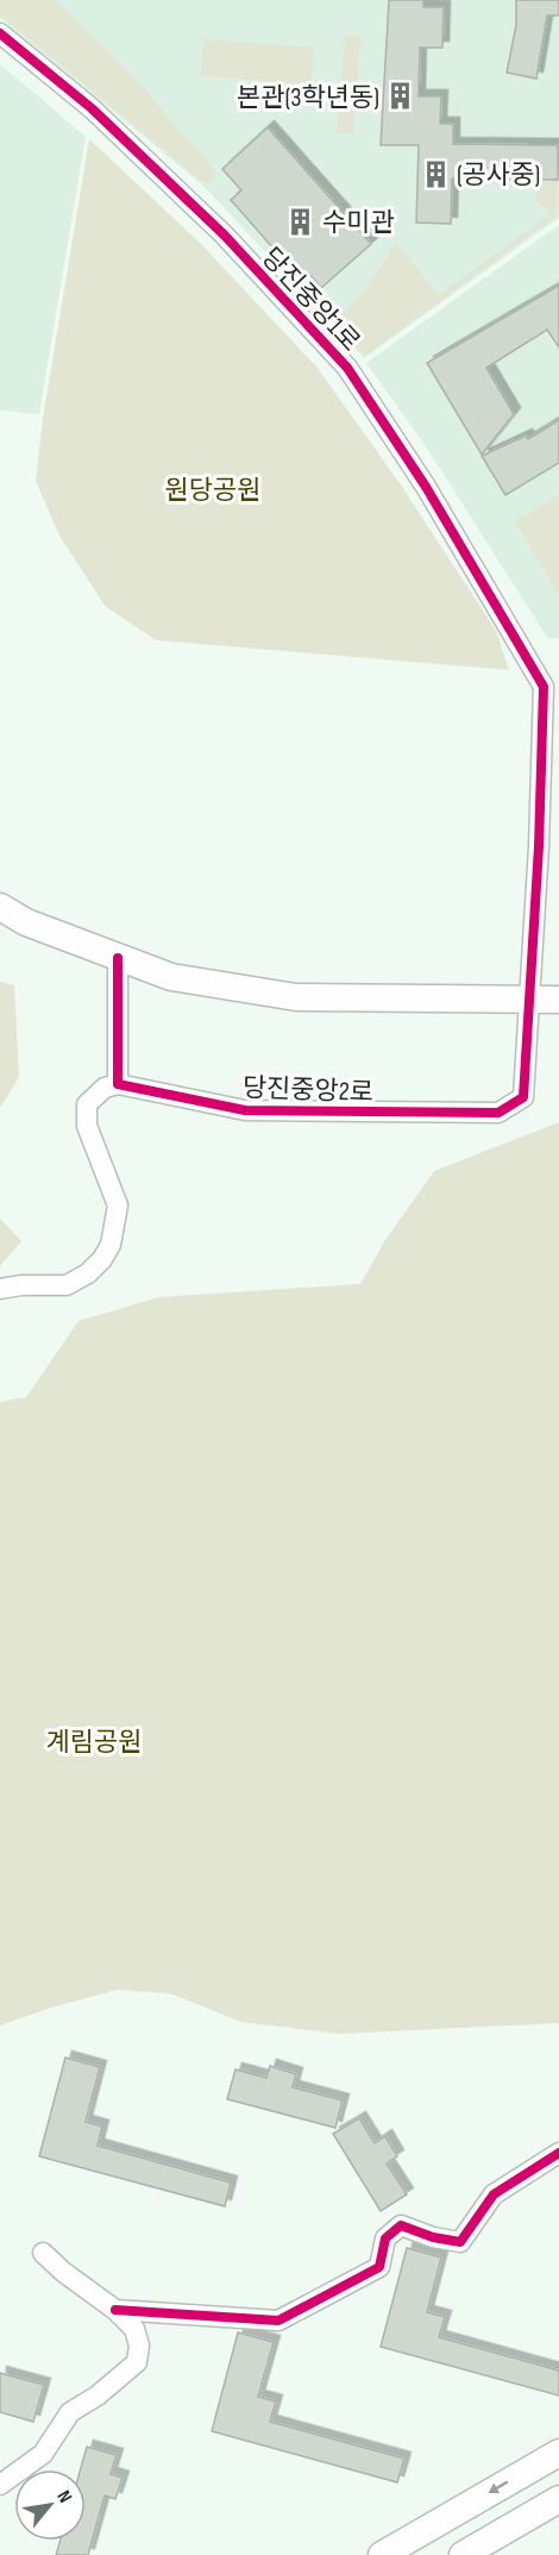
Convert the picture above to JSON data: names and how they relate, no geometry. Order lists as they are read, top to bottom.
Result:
{
  "streets": {
    "street": ["당진중앙1로", "당진중앙2로"]
  },
  "parks": ["원당공원", "계림공원"],
  "places": {
    "building": ["본관(3학년동)", "(공사중)", "수미관"]
  },
  "north": "top right"
}
